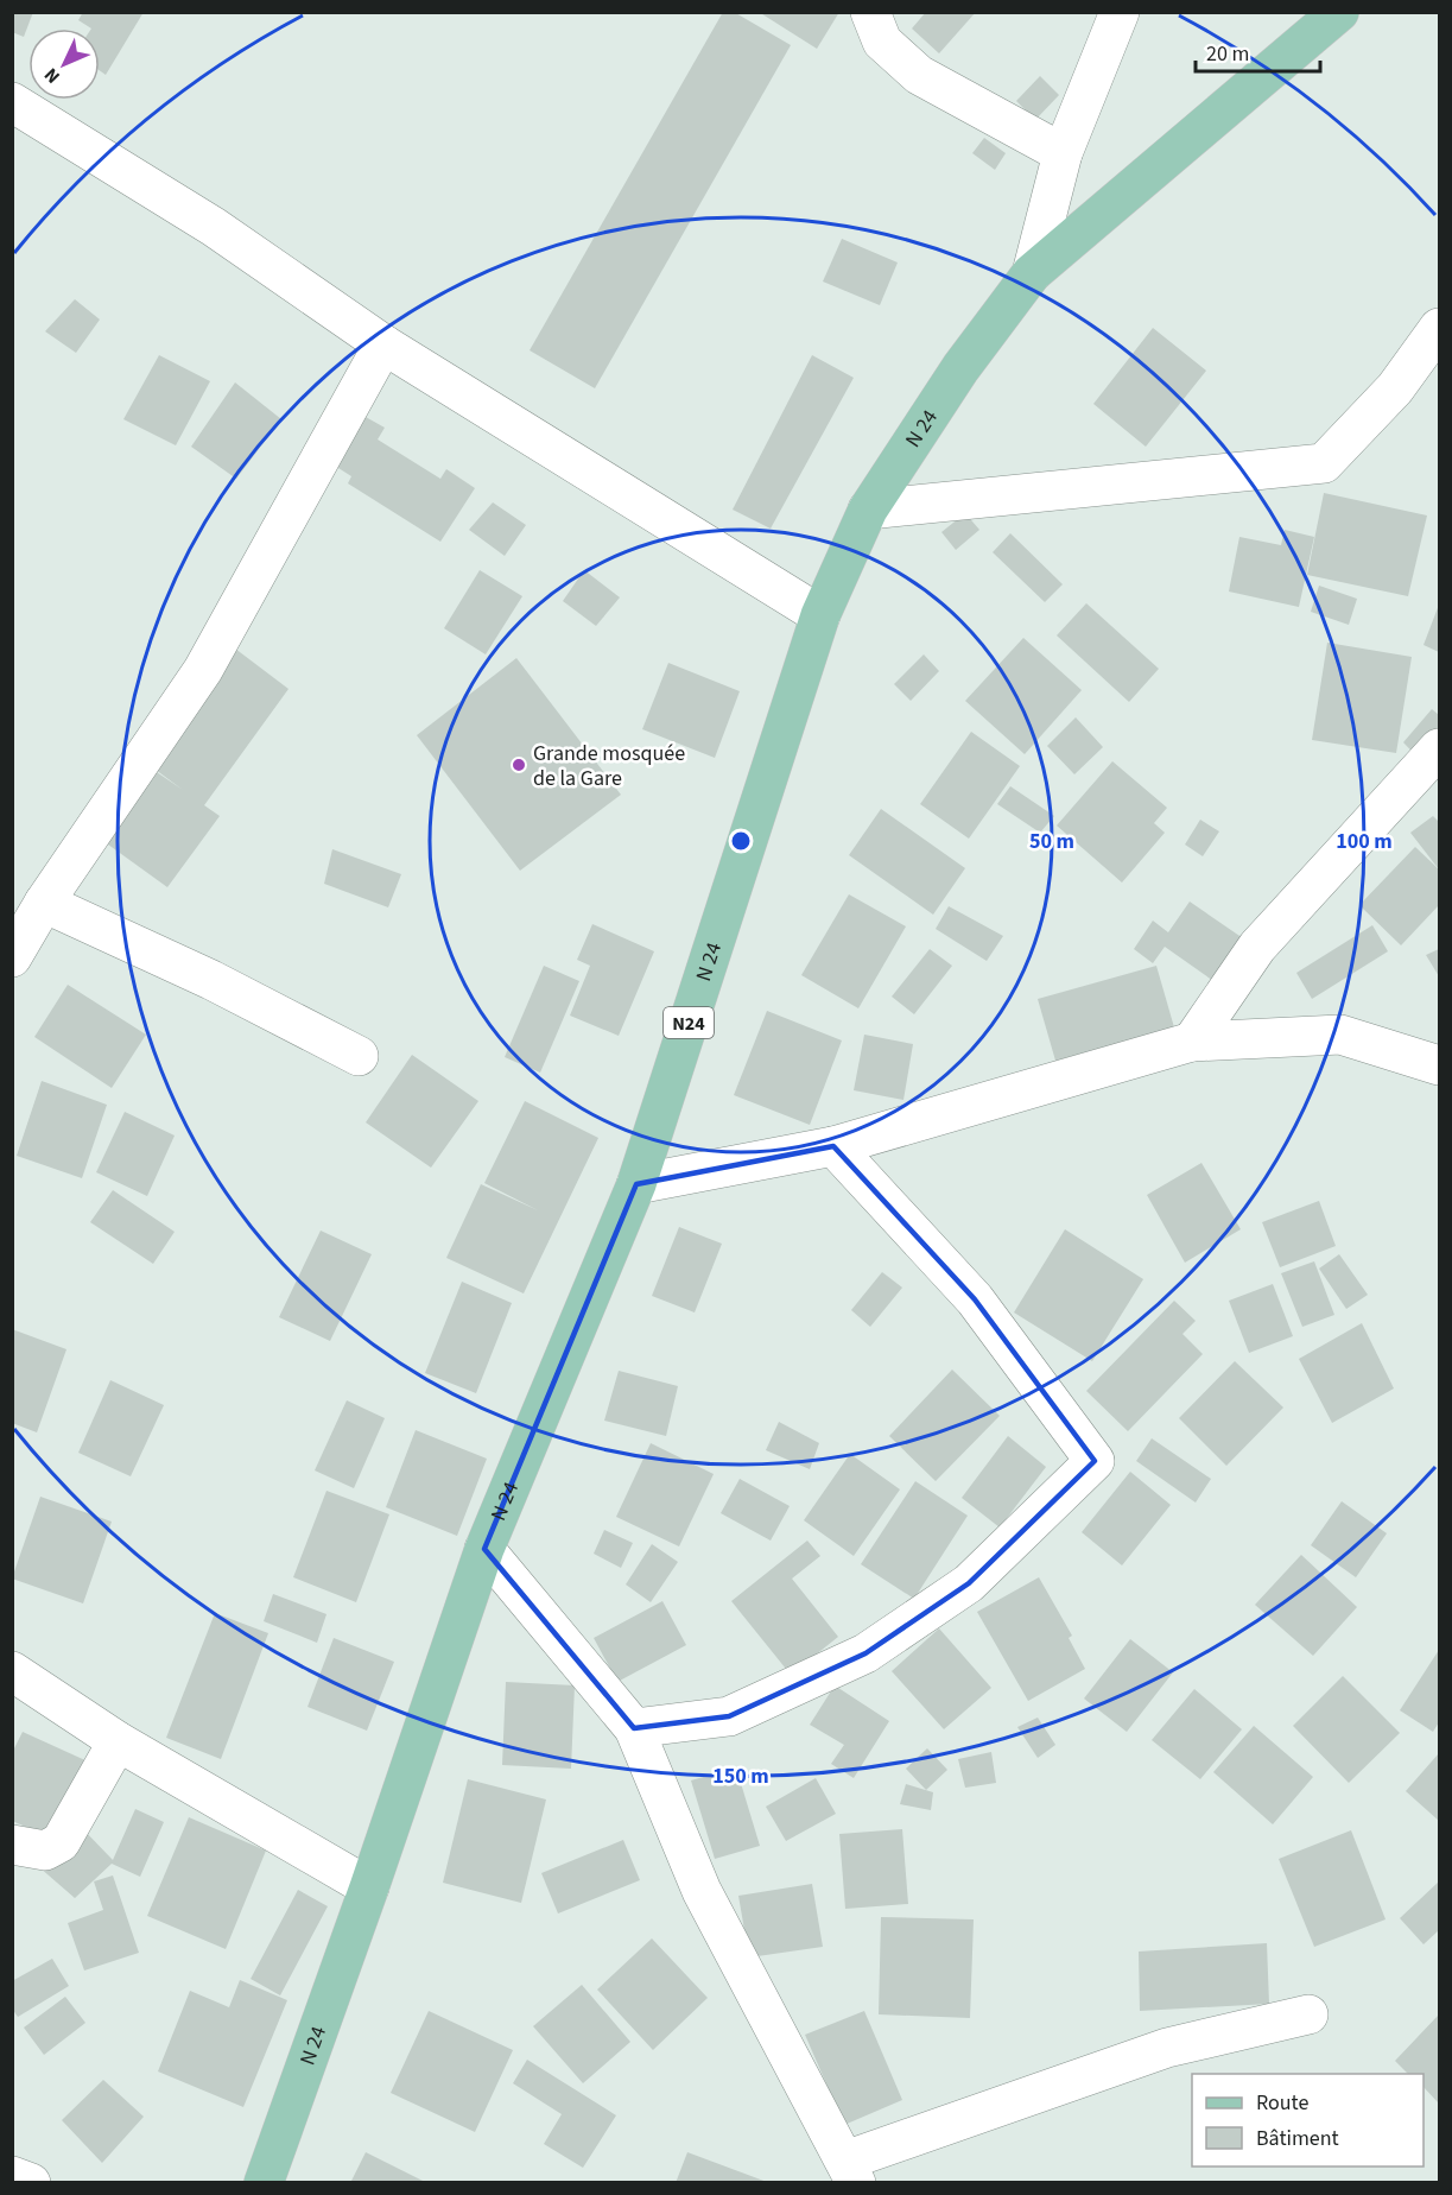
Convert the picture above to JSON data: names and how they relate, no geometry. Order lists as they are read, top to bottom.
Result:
{
  "streets": {
    "main road": ["N 24", "N24"]
  },
  "places": ["Grande mosquée de la Gare"],
  "legend": ["Route", "Bâtiment"],
  "scale_bar": "20 m",
  "north": "bottom left",
  "rings": ["50 m", "100 m", "150 m"]
}
